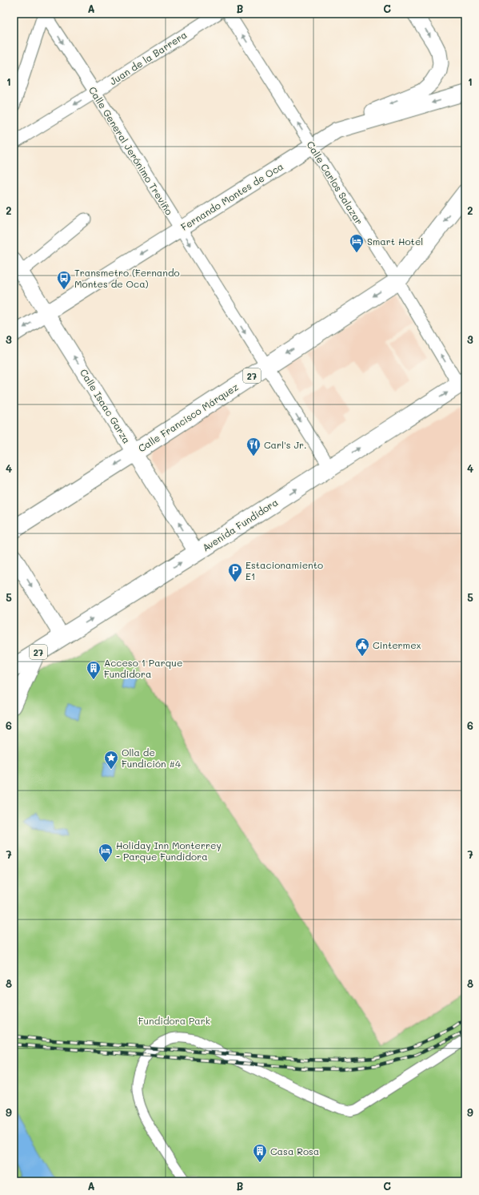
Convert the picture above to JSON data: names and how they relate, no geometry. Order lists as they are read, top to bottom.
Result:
{
  "streets": {
    "main road": ["27", "Calle Francisco Márquez", "Avenida Fundidora"],
    "street": [
      "Juan de la Barrera",
      "Calle General Jerónimo Treviño",
      "Calle Carlos Salazar",
      "Fernando Montes de Oca",
      "Calle Isaac Garza"
    ]
  },
  "crossings": [
    ["Juan de la Barrera", "Calle General Jerónimo Treviño"],
    ["Calle General Jerónimo Treviño", "Fernando Montes de Oca"],
    ["Calle General Jerónimo Treviño", "Calle Francisco Márquez"],
    ["Calle General Jerónimo Treviño", "Avenida Fundidora"],
    ["Calle Carlos Salazar", "Fernando Montes de Oca"],
    ["Calle Carlos Salazar", "Calle Francisco Márquez"],
    ["Calle Carlos Salazar", "Avenida Fundidora"],
    ["Fernando Montes de Oca", "Calle Isaac Garza"],
    ["Calle Isaac Garza", "Calle Francisco Márquez"],
    ["Calle Isaac Garza", "Avenida Fundidora"]
  ],
  "one_way": [
    "Juan de la Barrera",
    "Calle General Jerónimo Treviño",
    "Calle Carlos Salazar",
    "Fernando Montes de Oca",
    "Calle Isaac Garza",
    "Calle Francisco Márquez",
    "Avenida Fundidora"
  ],
  "parks": ["Fundidora Park"],
  "places": {
    "hotel": ["Smart Hotel", "Holiday Inn Monterrey - Parque Fundidora"],
    "bus stop": ["Transmetro (Fernando Montes de Oca)"],
    "restaurant": ["Carl's Jr."],
    "parking": ["Estacionamiento E1"],
    "public building": ["Cintermex"],
    "building": ["Acceso 1 Parque Fundidora", "Casa Rosa"],
    "place": ["Olla de Fundición #4"]
  },
  "grid": {
    "columns": ["A", "B", "C"],
    "rows": [
      "1",
      "2",
      "3",
      "4",
      "5",
      "6",
      "7",
      "8",
      "9"
    ]
  }
}
